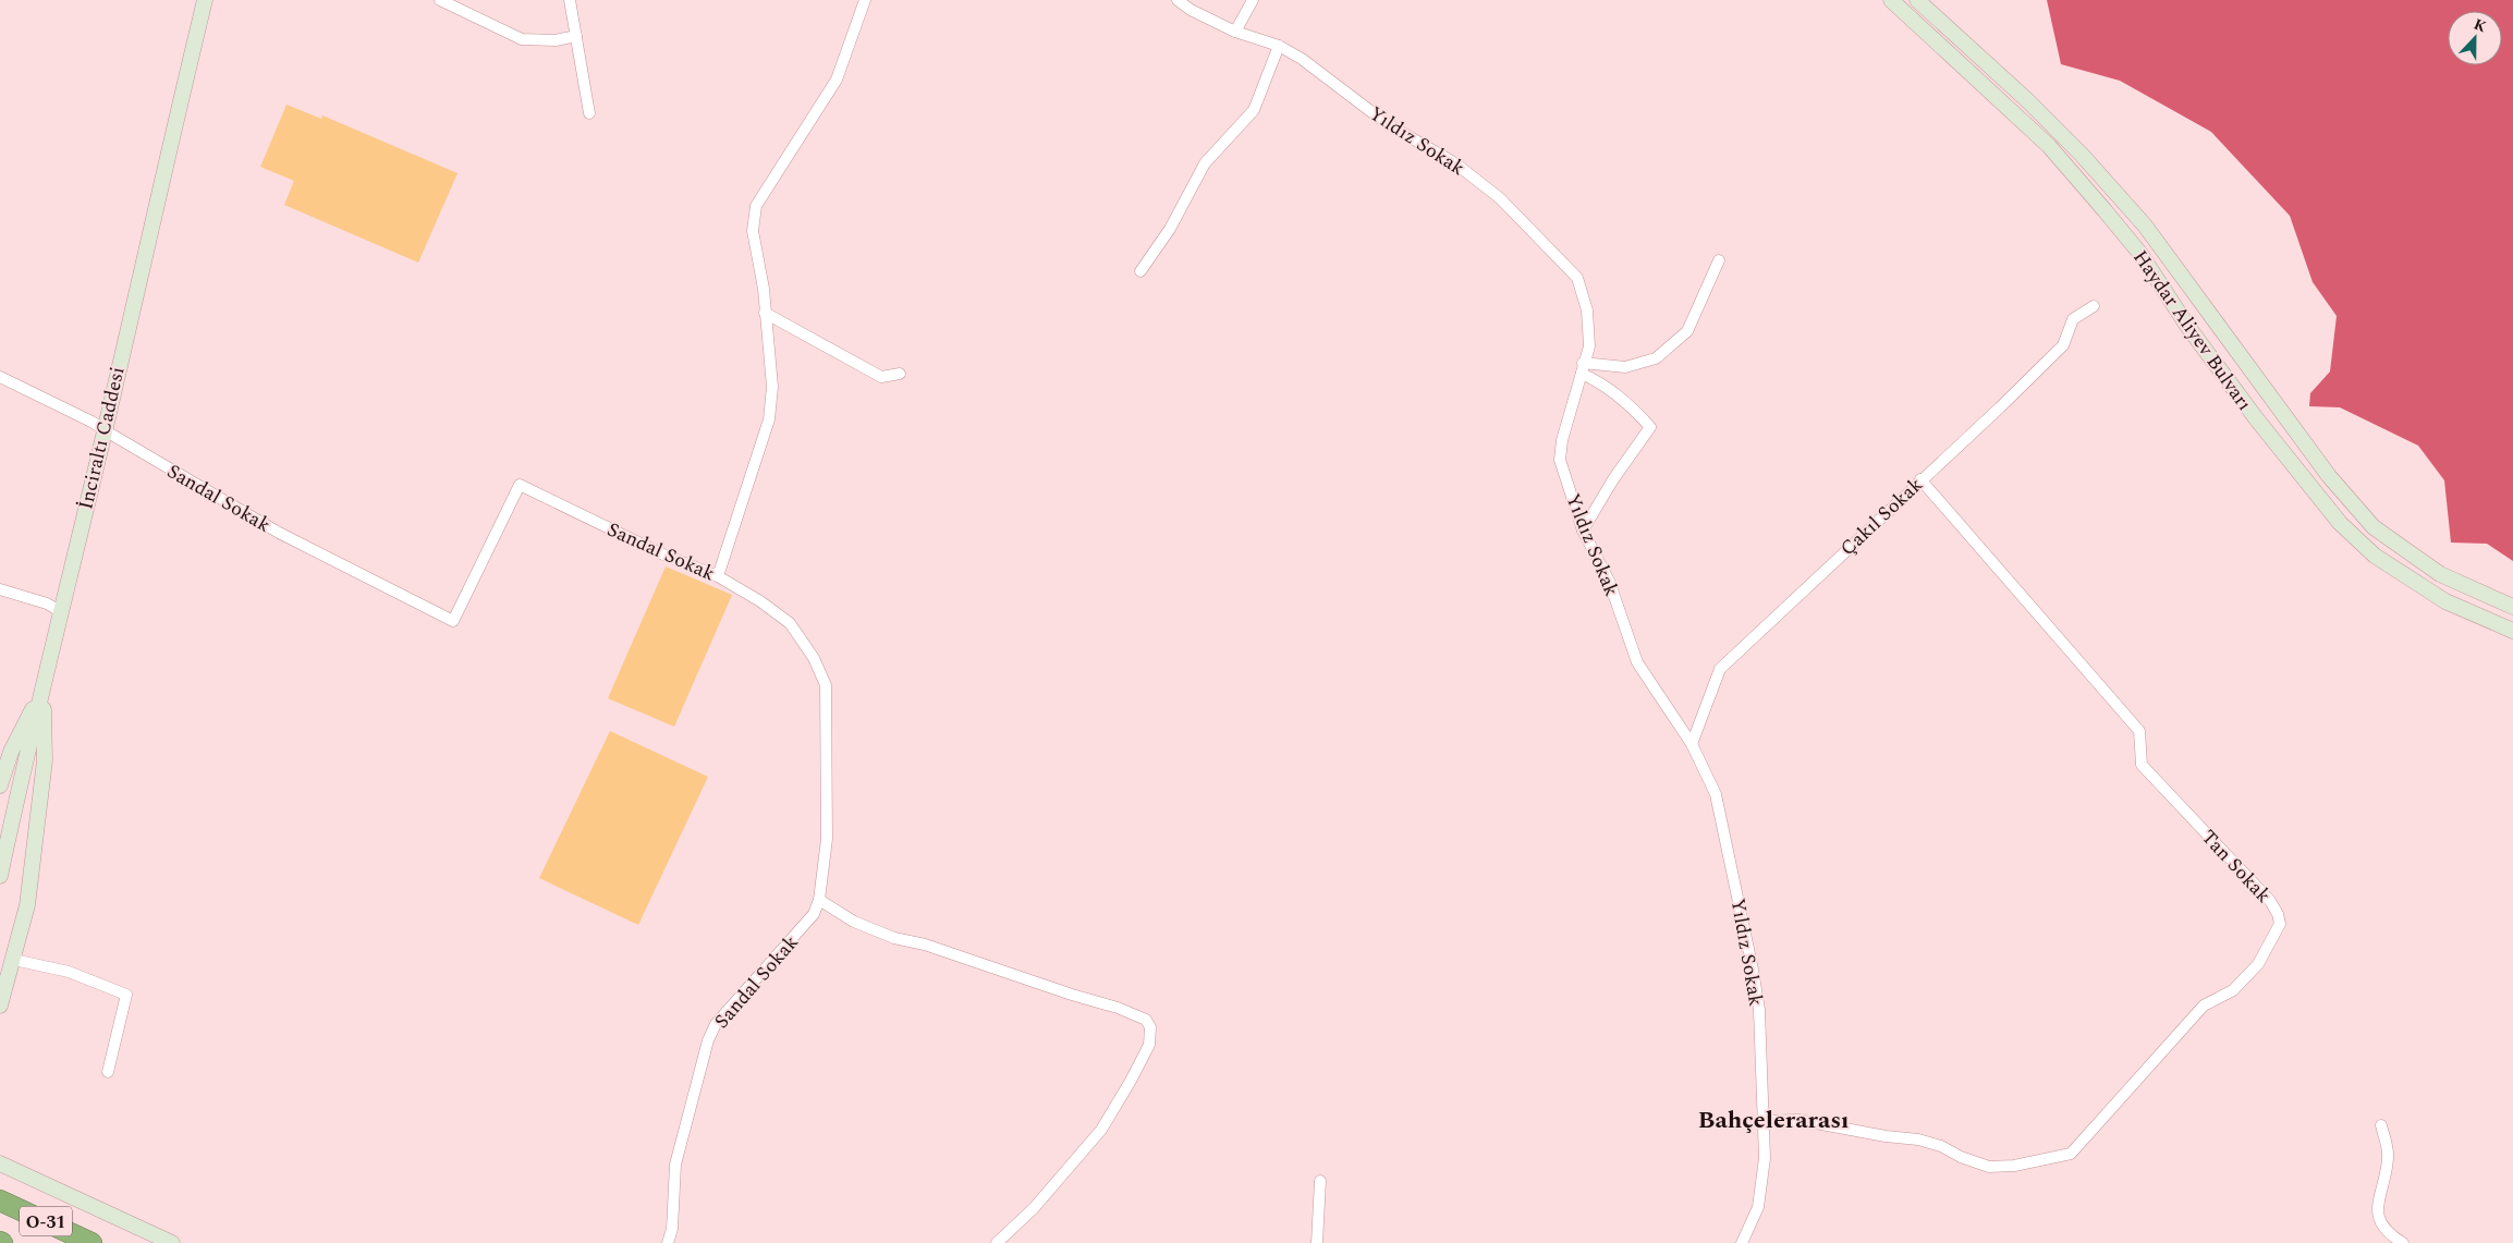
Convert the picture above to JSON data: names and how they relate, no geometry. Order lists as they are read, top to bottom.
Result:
{
  "streets": {
    "highway": ["O-31"],
    "main road": ["Haydar Aliyev Bulvarı", "İnciraltı Caddesi"],
    "street": [
      "Yıldız Sokak",
      "Sandal Sokak",
      "Çakıl Sokak",
      "Tan Sokak"
    ]
  },
  "crossings": [
    ["Yıldız Sokak", "Çakıl Sokak"],
    ["Yıldız Sokak", "Tan Sokak"],
    ["İnciraltı Caddesi", "Sandal Sokak"],
    ["Çakıl Sokak", "Tan Sokak"]
  ],
  "districts": ["Bahçelerarası"],
  "north": "top"
}
